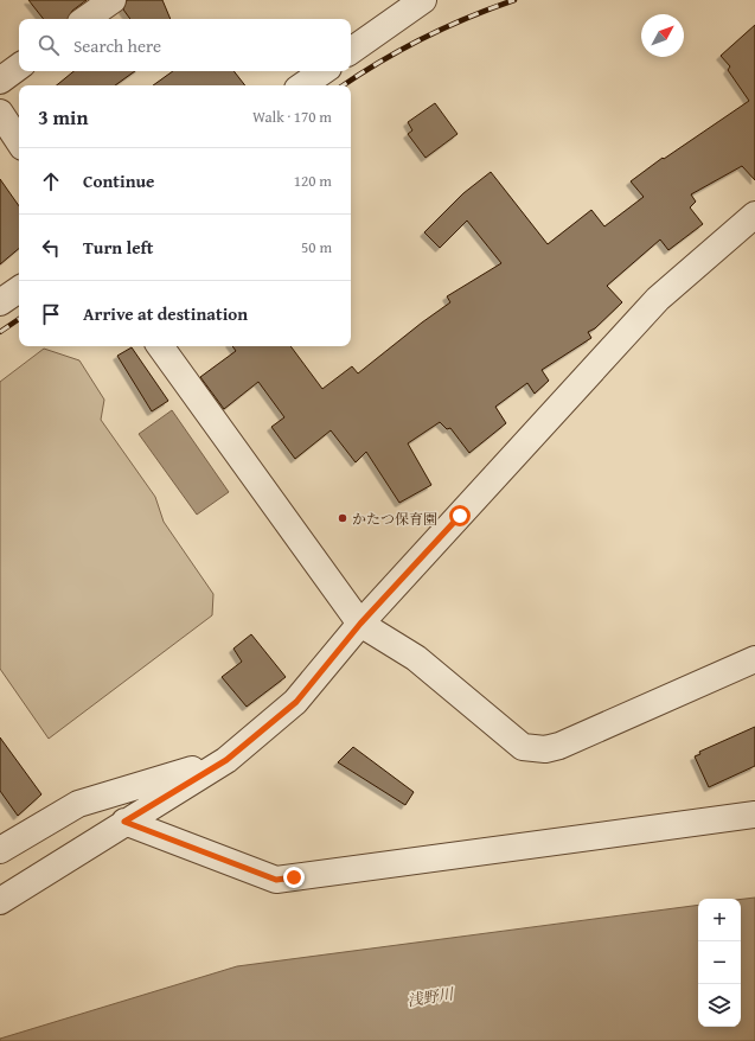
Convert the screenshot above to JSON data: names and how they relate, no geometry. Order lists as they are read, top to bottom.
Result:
{
  "water": ["浅野川"],
  "places": ["かたつ保育園"],
  "north": "top right",
  "page": {
    "search": "Search here",
    "heading": ["3 min", "Walk · 170 m"],
    "list": [
      ["Continue", "120 m"],
      ["Turn left", "50 m"],
      "Arrive at destination"
    ],
    "map_buttons": ["+", "−"]
  }
}
